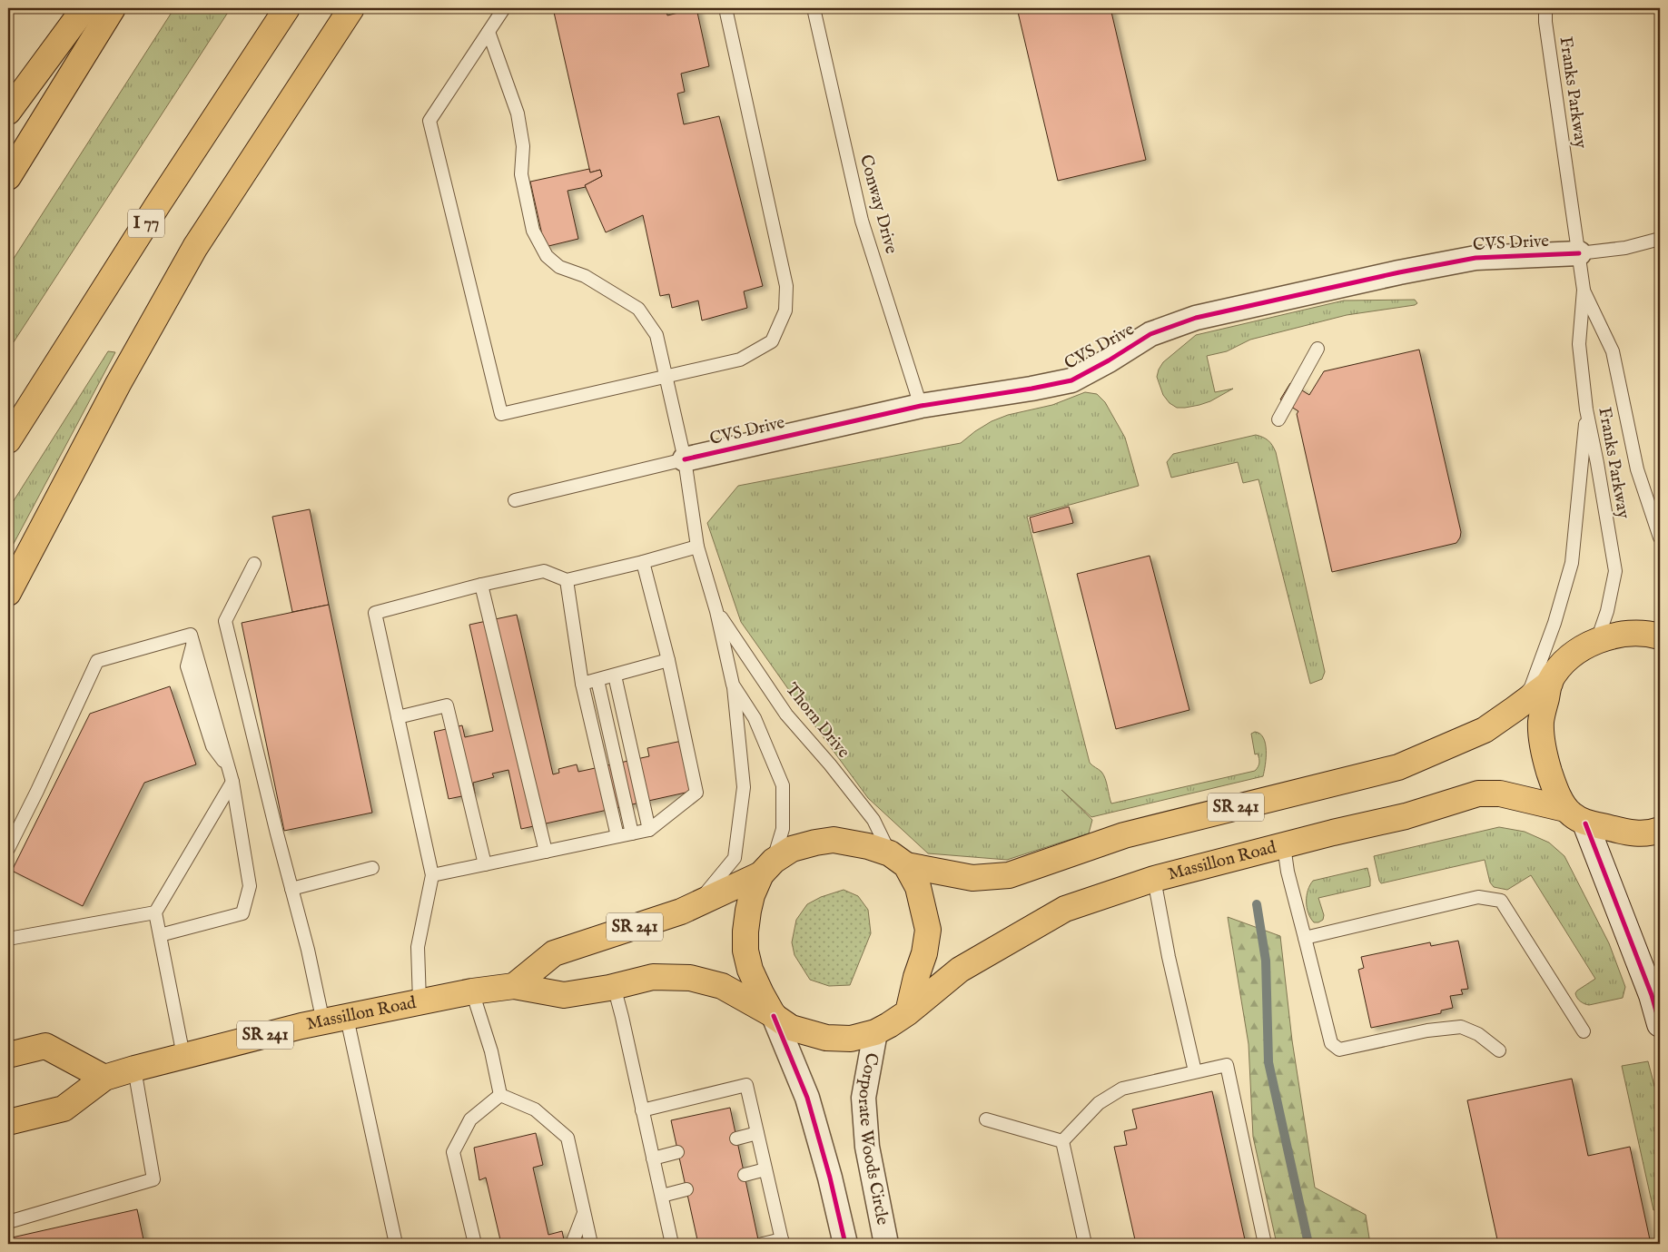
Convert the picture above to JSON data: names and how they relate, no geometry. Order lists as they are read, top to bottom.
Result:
{
  "streets": {
    "main road": ["I 77", "SR 241", "Massillon Road"],
    "street": ["CVS Drive", "Corporate Woods Circle"],
    "lane": ["Franks Parkway", "Conway Drive", "Thorn Drive"]
  },
  "crossings": [
    ["Franks Parkway", "CVS Drive"],
    ["Conway Drive", "CVS Drive"],
    ["CVS Drive", "Thorn Drive"],
    ["Thorn Drive", "SR 241"],
    ["SR 241", "Massillon Road"],
    ["SR 241", "Corporate Woods Circle"]
  ]
}
